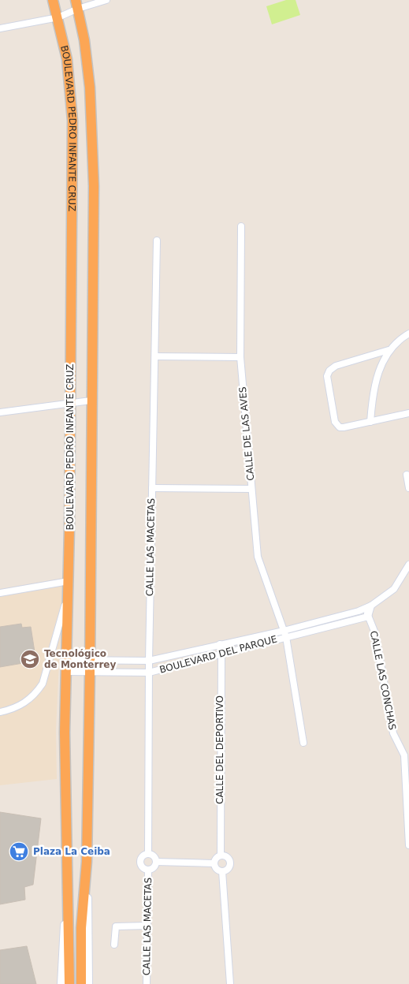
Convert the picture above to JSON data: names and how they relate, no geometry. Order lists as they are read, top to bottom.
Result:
{
  "streets": {
    "highway": ["BOULEVARD PEDRO INFANTE CRUZ"],
    "street": [
      "CALLE DE LAS AVES",
      "CALLE LAS MACETAS",
      "BOULEVARD DEL PARQUE",
      "CALLE LAS CONCHAS",
      "CALLE DEL DEPORTIVO"
    ]
  },
  "crossings": [
    ["BOULEVARD PEDRO INFANTE CRUZ", "BOULEVARD DEL PARQUE"],
    ["CALLE DE LAS AVES", "BOULEVARD DEL PARQUE"],
    ["CALLE LAS MACETAS", "BOULEVARD DEL PARQUE"],
    ["BOULEVARD DEL PARQUE", "CALLE LAS CONCHAS"],
    ["BOULEVARD DEL PARQUE", "CALLE DEL DEPORTIVO"]
  ],
  "places": {
    "school or university": ["Tecnológico de Monterrey"],
    "supermarket": ["Plaza La Ceiba"]
  }
}
